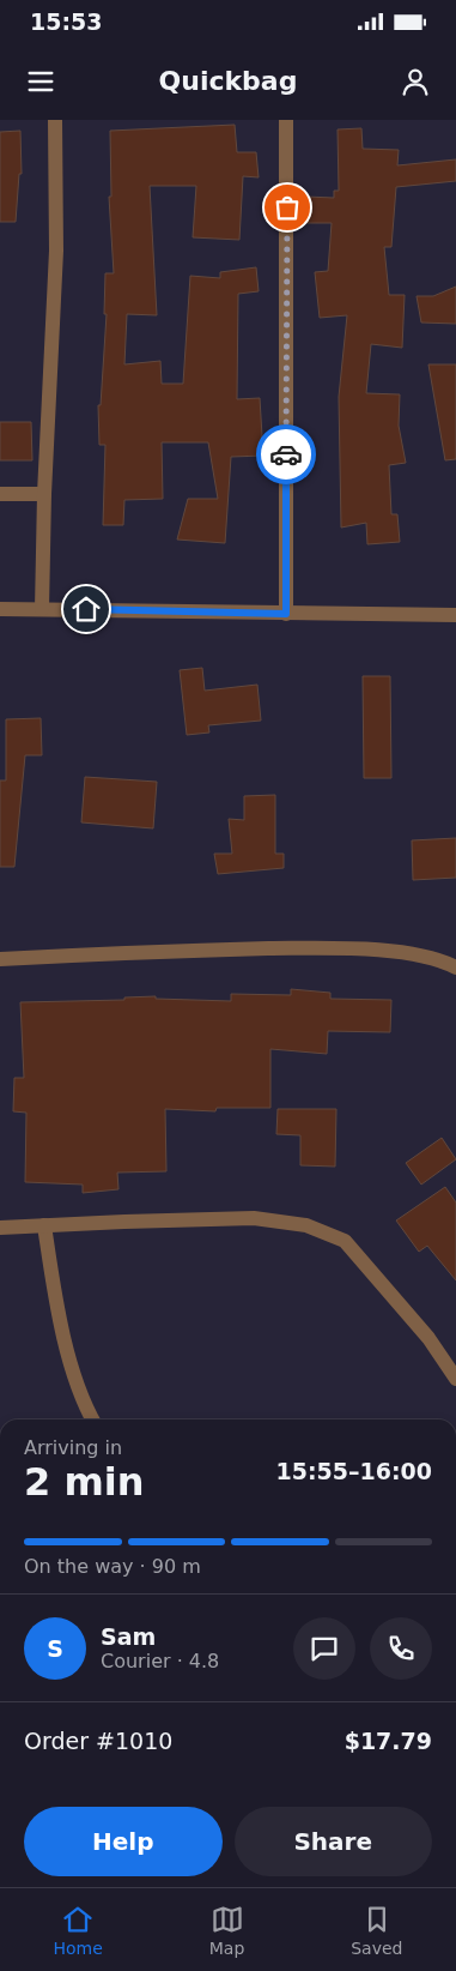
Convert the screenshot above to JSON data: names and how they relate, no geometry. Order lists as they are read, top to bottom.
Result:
{
  "page": {
    "status": "15:53",
    "header": "Quickbag",
    "heading": ["2 min", "Arriving in", "15:55–16:00"],
    "panel": [
      "Sam",
      "Courier · 4.8",
      "Order #1010",
      "$17.79"
    ],
    "bar": "On the way · 90 m",
    "round": "S",
    "buttons": ["Help", "Share"],
    "tabs": ["Home", "Map", "Saved"]
  }
}
